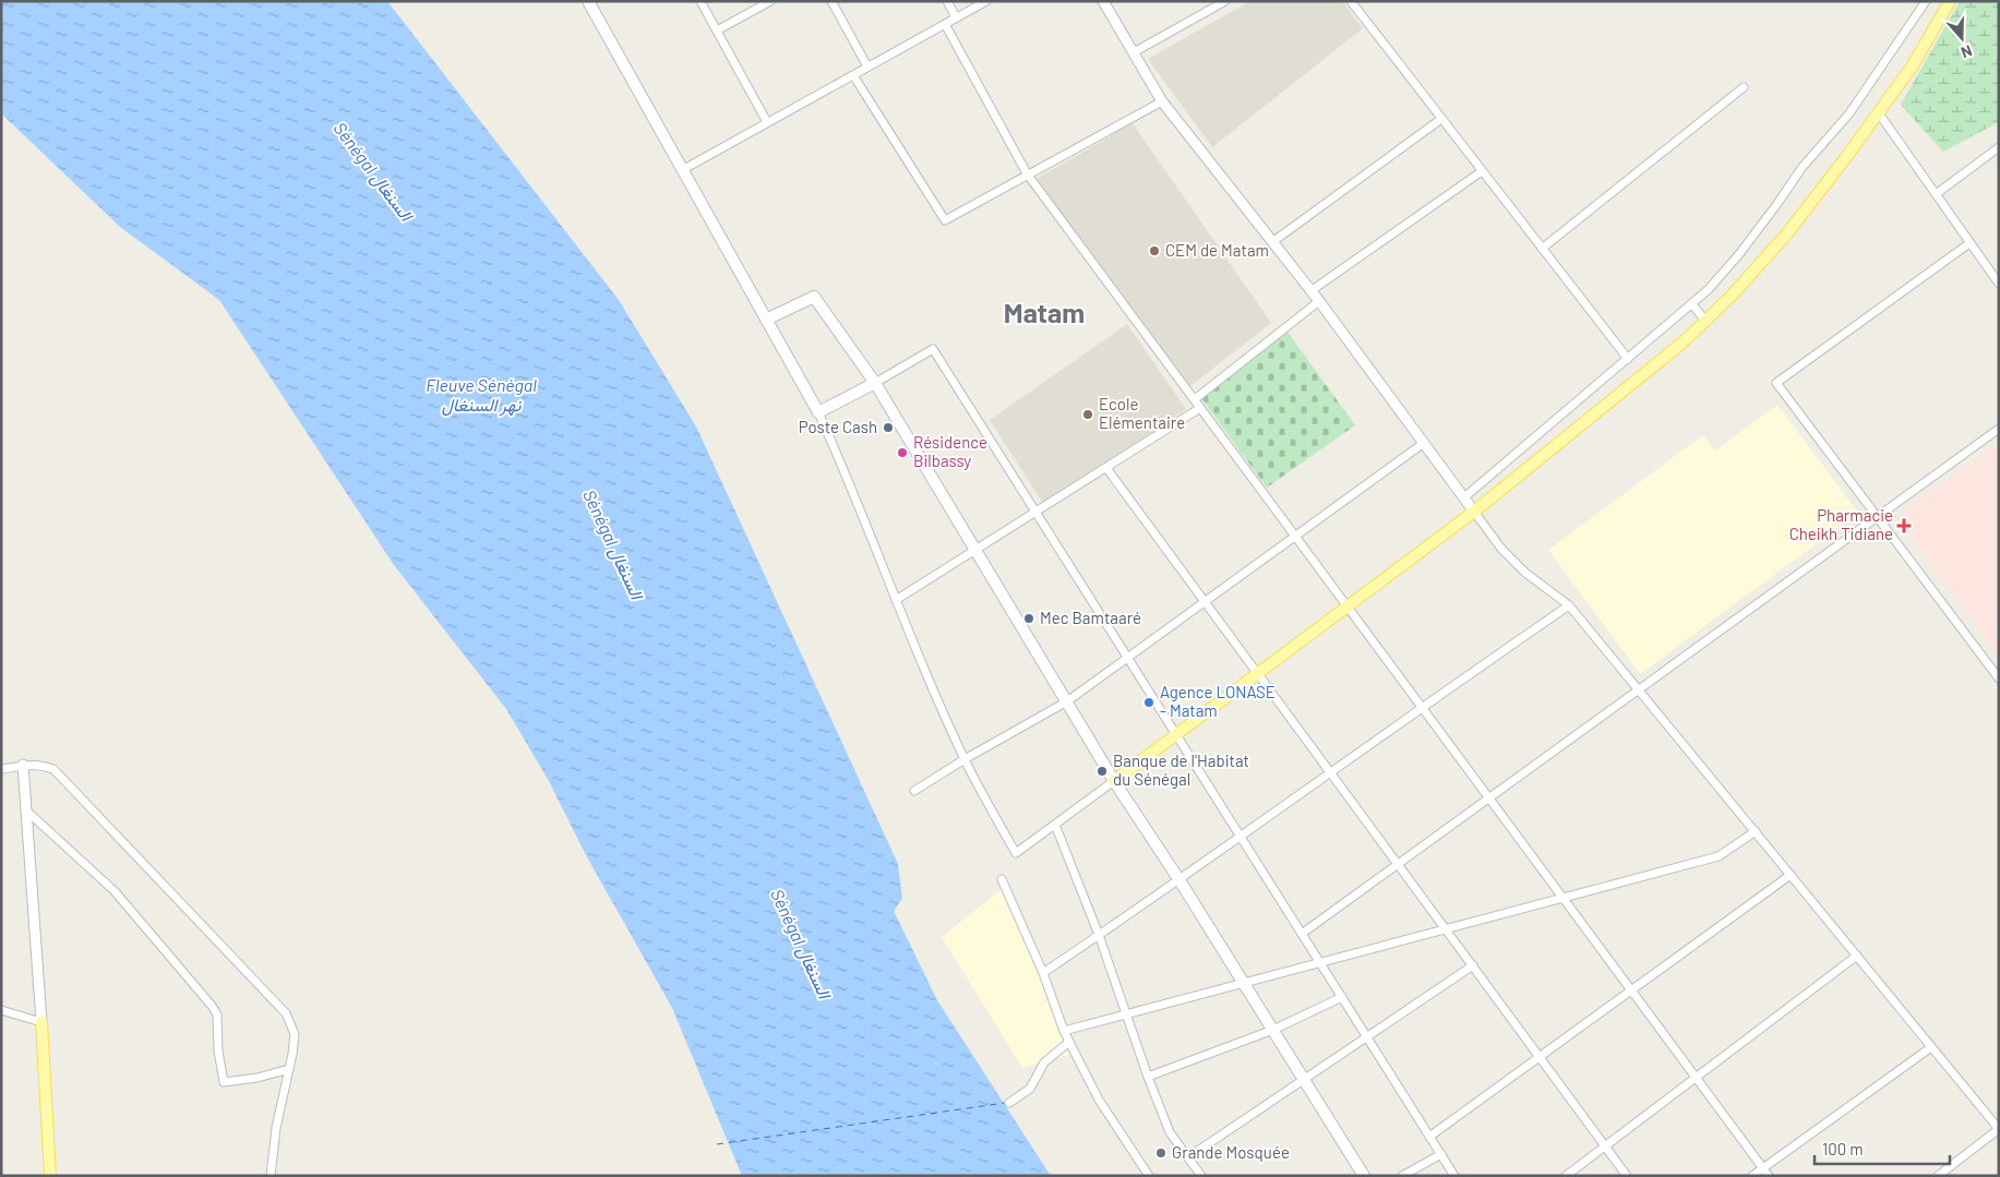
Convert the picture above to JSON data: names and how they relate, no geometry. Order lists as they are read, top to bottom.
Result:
{
  "districts": ["Matam"],
  "water": ["Sénégal السنغال", "Fleuve Sénégal نهر السنغال"],
  "places": {
    "other": [
      "CEM de Matam",
      "Ecole Elémentaire",
      "Poste Cash",
      "Résidence Bilbassy",
      "Mec Bamtaaré",
      "Agence LONASE - Matam",
      "Banque de l'Habitat du Sénégal",
      "Grande Mosquée"
    ],
    "health": ["Pharmacie Cheikh Tidiane"]
  },
  "scale_bar": "100 m",
  "north": "bottom"
}
